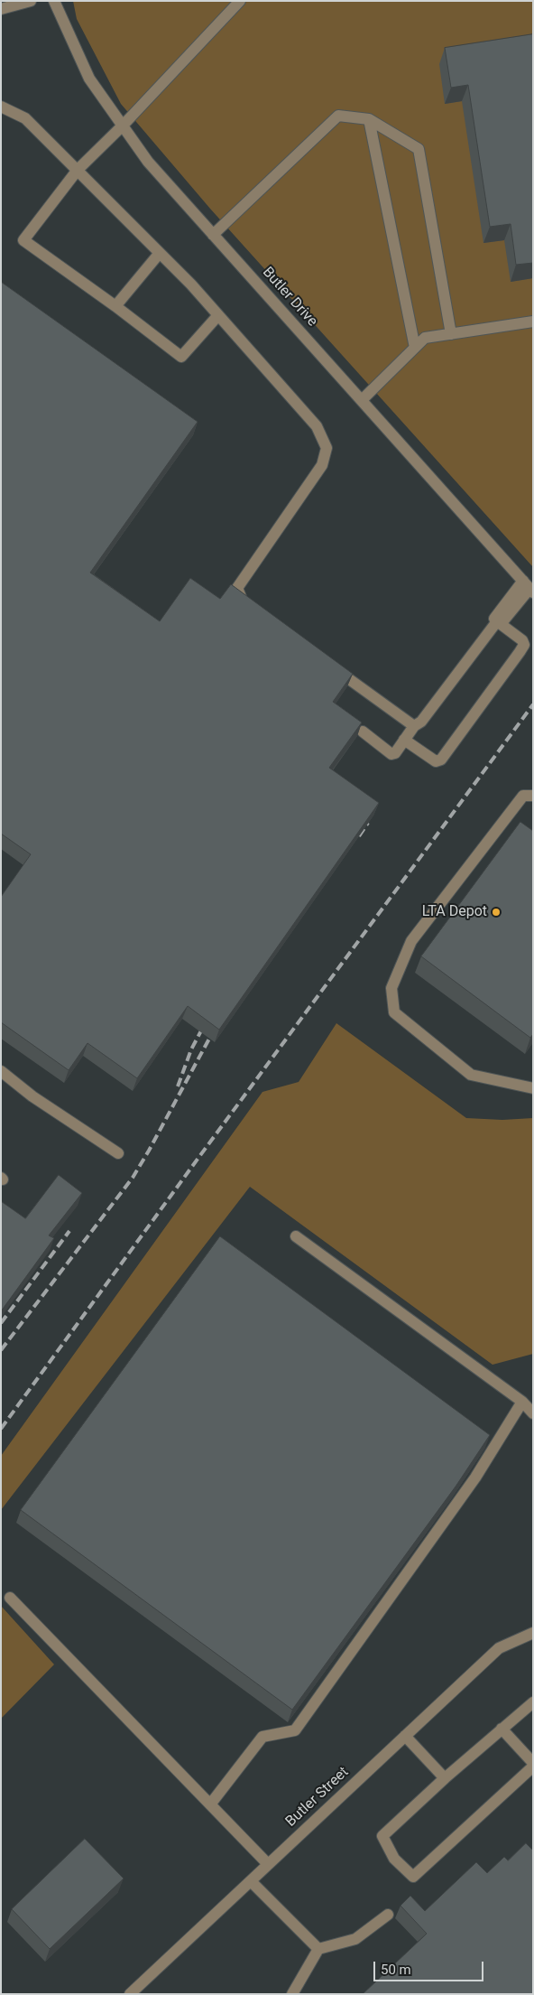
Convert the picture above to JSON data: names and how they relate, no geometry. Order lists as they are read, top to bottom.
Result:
{
  "streets": {
    "street": ["Butler Drive", "Butler Street"]
  },
  "places": ["LTA Depot"],
  "scale_bar": "50 m"
}
